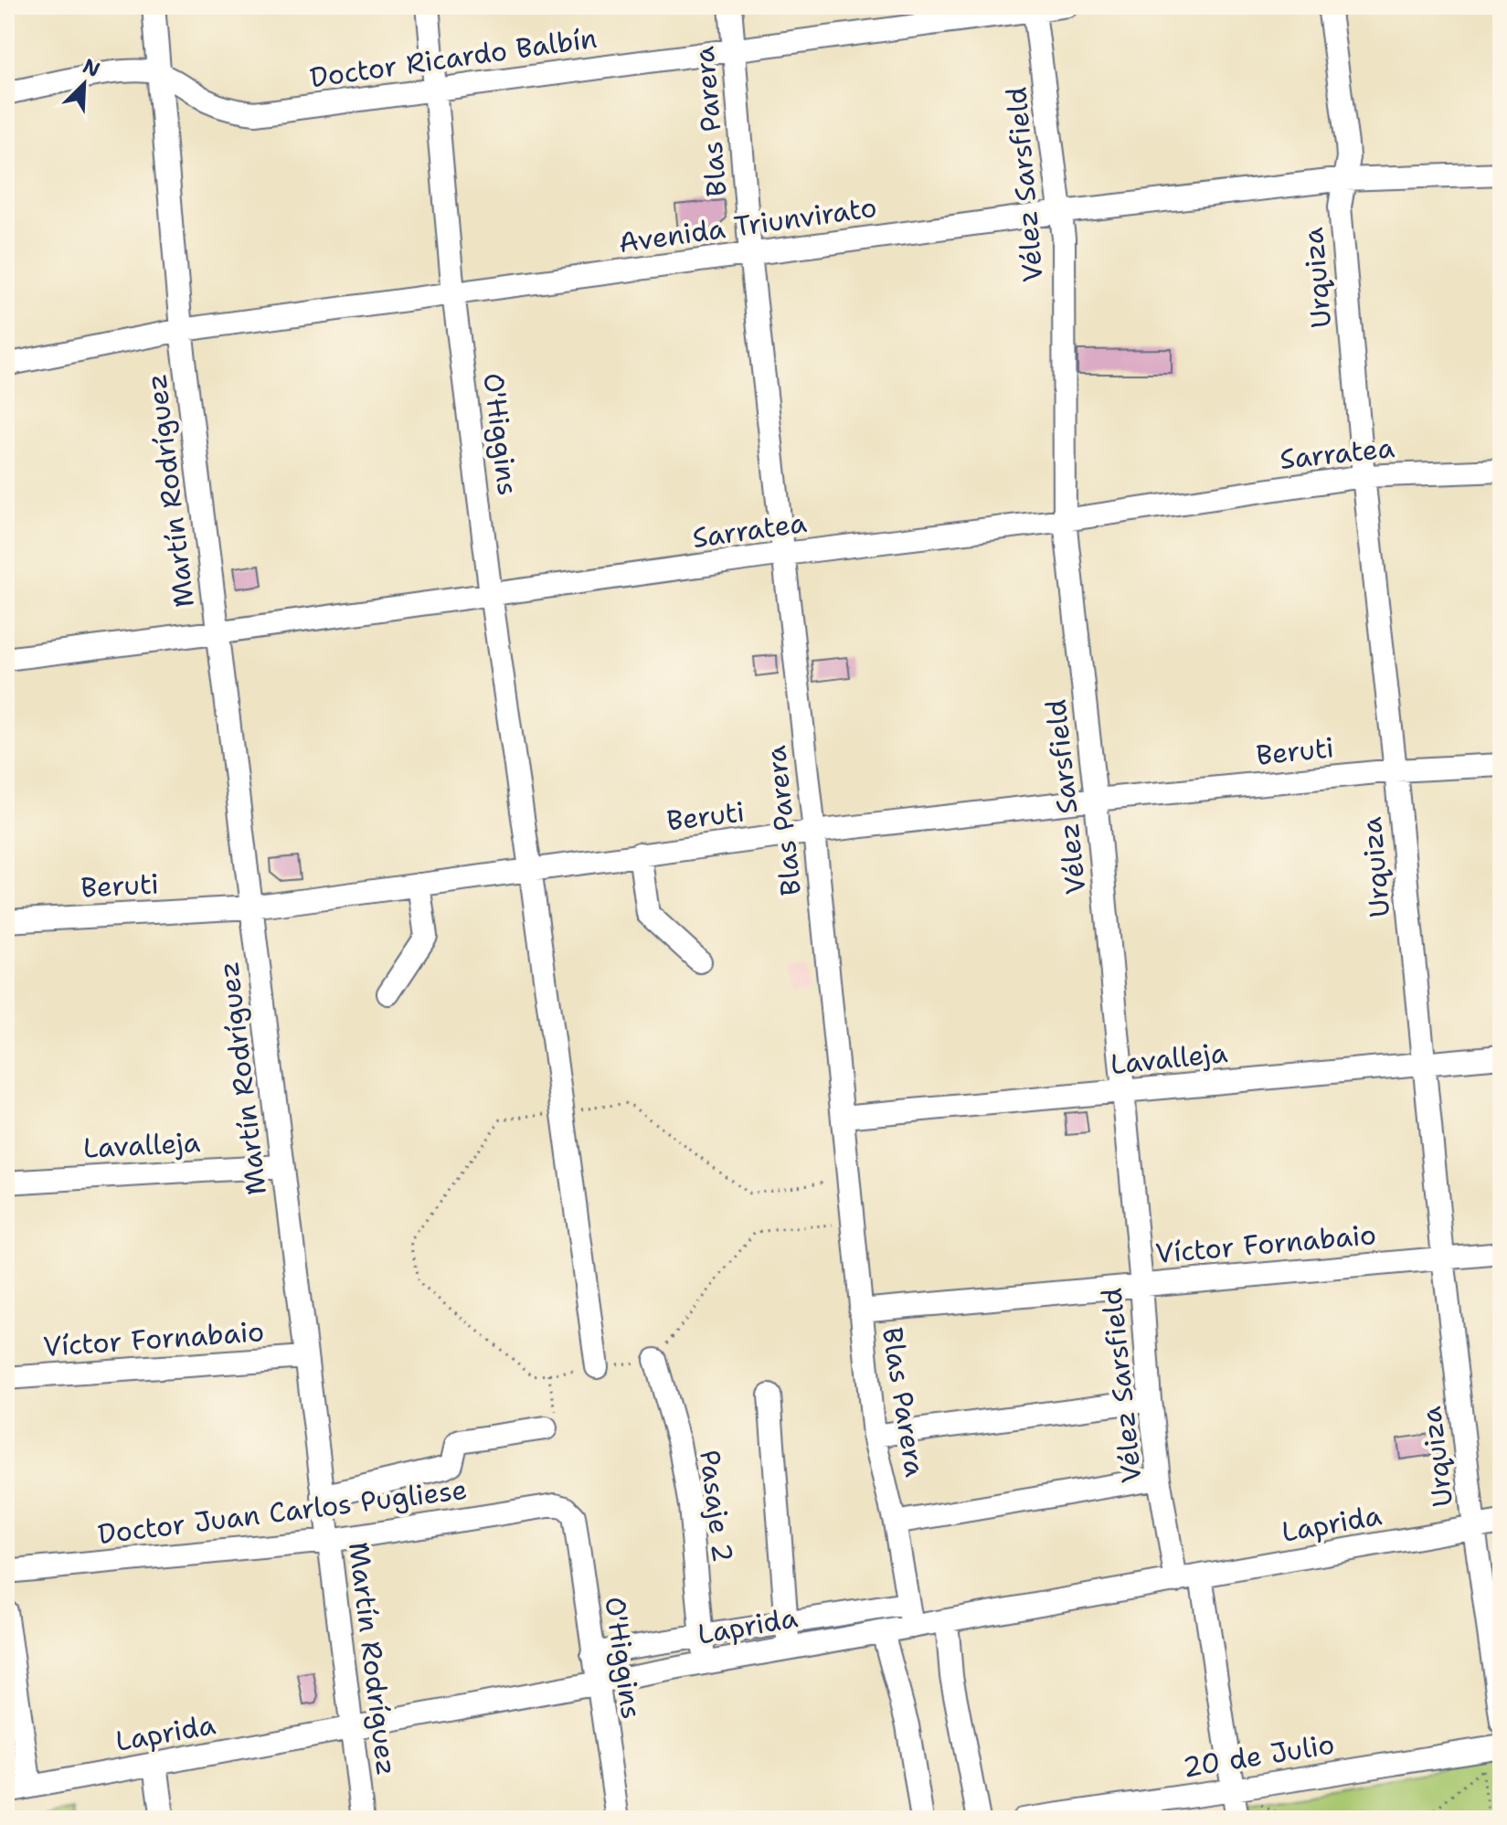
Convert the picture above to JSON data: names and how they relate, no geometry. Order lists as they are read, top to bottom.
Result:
{
  "streets": {
    "street": [
      "Doctor Ricardo Balbín",
      "Blas Parera",
      "Vélez Sarsfield",
      "Avenida Triunvirato",
      "Urquiza",
      "O'Higgins",
      "Sarratea",
      "Martín Rodríguez",
      "Beruti",
      "Lavalleja",
      "Víctor Fornabaio",
      "Pasaje 2",
      "Doctor Juan Carlos Pugliese",
      "Laprida",
      "20 de Julio"
    ]
  },
  "crossings": [
    ["Doctor Ricardo Balbín", "Blas Parera"],
    ["Doctor Ricardo Balbín", "Vélez Sarsfield"],
    ["Doctor Ricardo Balbín", "O'Higgins"],
    ["Doctor Ricardo Balbín", "Martín Rodríguez"],
    ["Blas Parera", "Avenida Triunvirato"],
    ["Blas Parera", "Sarratea"],
    ["Blas Parera", "Beruti"],
    ["Blas Parera", "Lavalleja"],
    ["Blas Parera", "Víctor Fornabaio"],
    ["Blas Parera", "Laprida"],
    ["Vélez Sarsfield", "Avenida Triunvirato"],
    ["Vélez Sarsfield", "Sarratea"],
    ["Vélez Sarsfield", "Beruti"],
    ["Vélez Sarsfield", "Lavalleja"],
    ["Vélez Sarsfield", "Víctor Fornabaio"],
    ["Vélez Sarsfield", "Laprida"],
    ["Avenida Triunvirato", "Urquiza"],
    ["Avenida Triunvirato", "O'Higgins"],
    ["Avenida Triunvirato", "Martín Rodríguez"],
    ["Urquiza", "Sarratea"],
    ["Urquiza", "Beruti"],
    ["Urquiza", "Lavalleja"],
    ["Urquiza", "Víctor Fornabaio"],
    ["Urquiza", "Laprida"],
    ["O'Higgins", "Sarratea"],
    ["O'Higgins", "Beruti"],
    ["O'Higgins", "Doctor Juan Carlos Pugliese"],
    ["O'Higgins", "Laprida"],
    ["Sarratea", "Martín Rodríguez"],
    ["Martín Rodríguez", "Beruti"],
    ["Martín Rodríguez", "Lavalleja"],
    ["Martín Rodríguez", "Víctor Fornabaio"],
    ["Martín Rodríguez", "Doctor Juan Carlos Pugliese"],
    ["Martín Rodríguez", "Laprida"],
    ["Pasaje 2", "Laprida"]
  ],
  "north": "top right"
}
